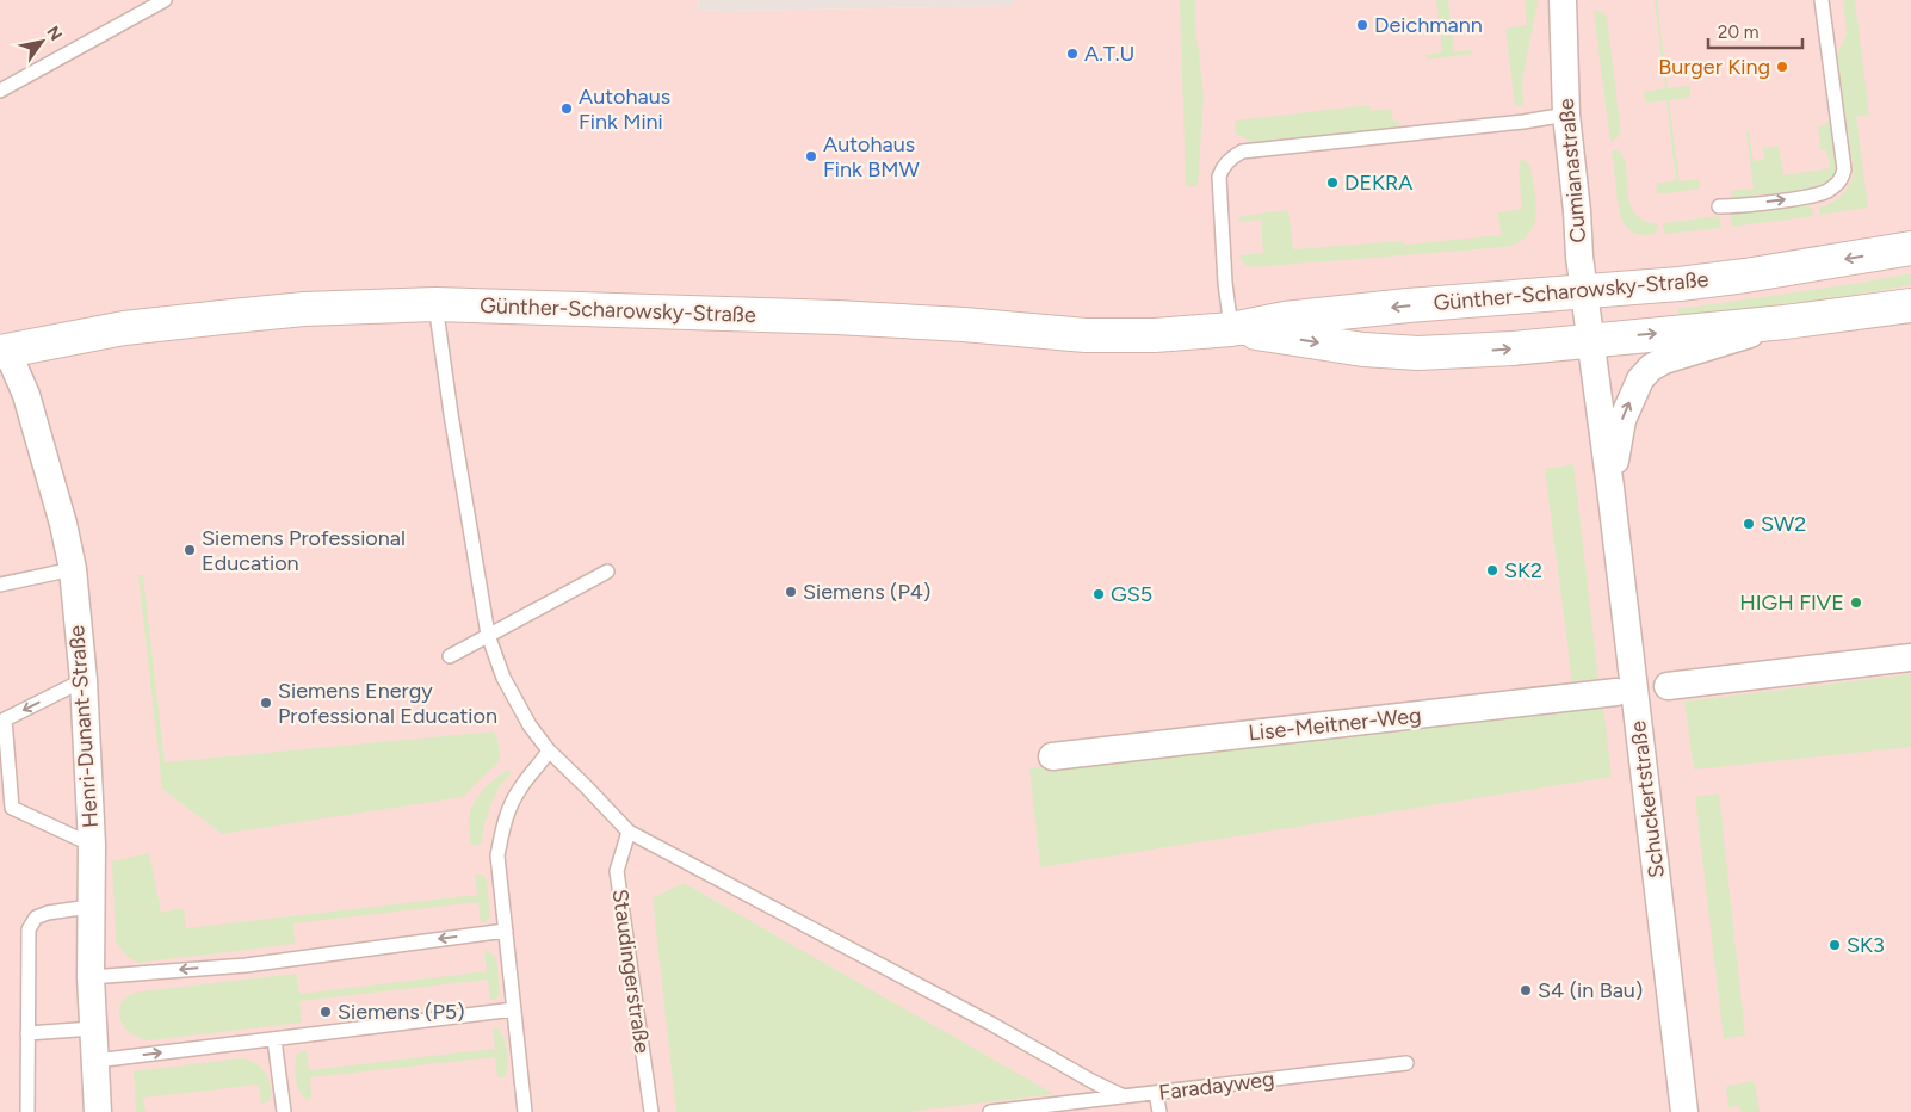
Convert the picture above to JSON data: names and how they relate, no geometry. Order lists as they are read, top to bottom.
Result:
{
  "streets": {
    "street": [
      "Cumianastraße",
      "Günther-Scharowsky-Straße",
      "Lise-Meitner-Weg",
      "Henri-Dunant-Straße",
      "Schuckertstraße"
    ],
    "lane": ["Staudingerstraße", "Faradayweg"]
  },
  "crossings": [
    ["Cumianastraße", "Günther-Scharowsky-Straße"],
    ["Cumianastraße", "Schuckertstraße"],
    ["Günther-Scharowsky-Straße", "Henri-Dunant-Straße"],
    ["Günther-Scharowsky-Straße", "Schuckertstraße"]
  ],
  "places": [
    "Deichmann",
    "A.T.U",
    "Burger King",
    "Autohaus Fink Mini",
    "Autohaus Fink BMW",
    "DEKRA",
    "SW2",
    "Siemens Professional Education",
    "SK2",
    "Siemens (P4)",
    "GS5",
    "HIGH FIVE",
    "Siemens Energy Professional Education",
    "SK3",
    "S4 (in Bau)",
    "Siemens (P5)"
  ],
  "scale_bar": "20 m",
  "north": "top right"
}
